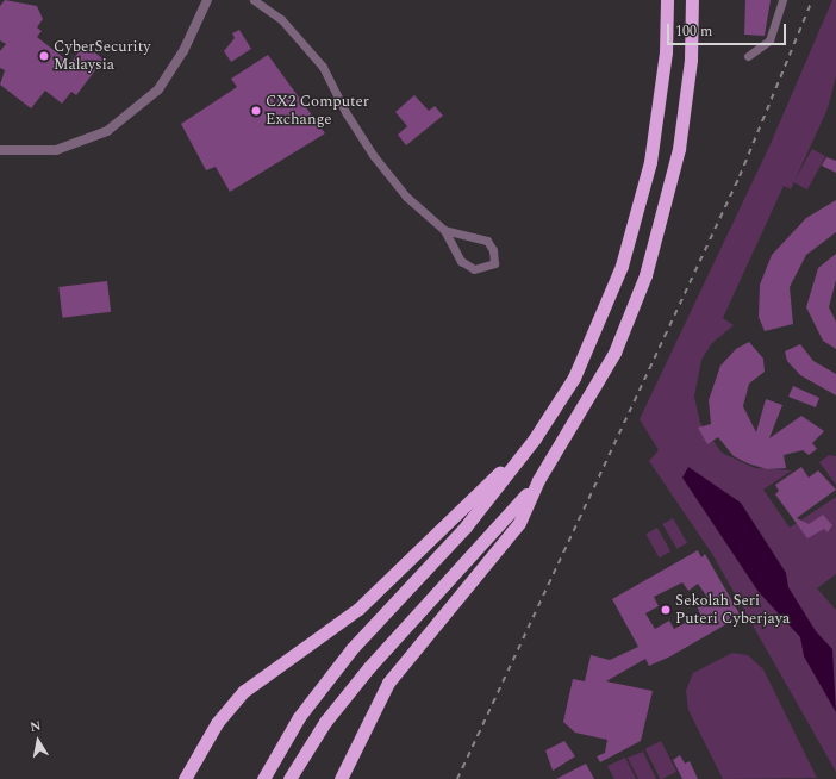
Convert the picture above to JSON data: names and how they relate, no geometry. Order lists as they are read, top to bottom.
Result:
{
  "places": ["CyberSecurity Malaysia", "CX2 Computer Exchange", "Sekolah Seri Puteri Cyberjaya"],
  "scale_bar": "100 m",
  "north": "top"
}
